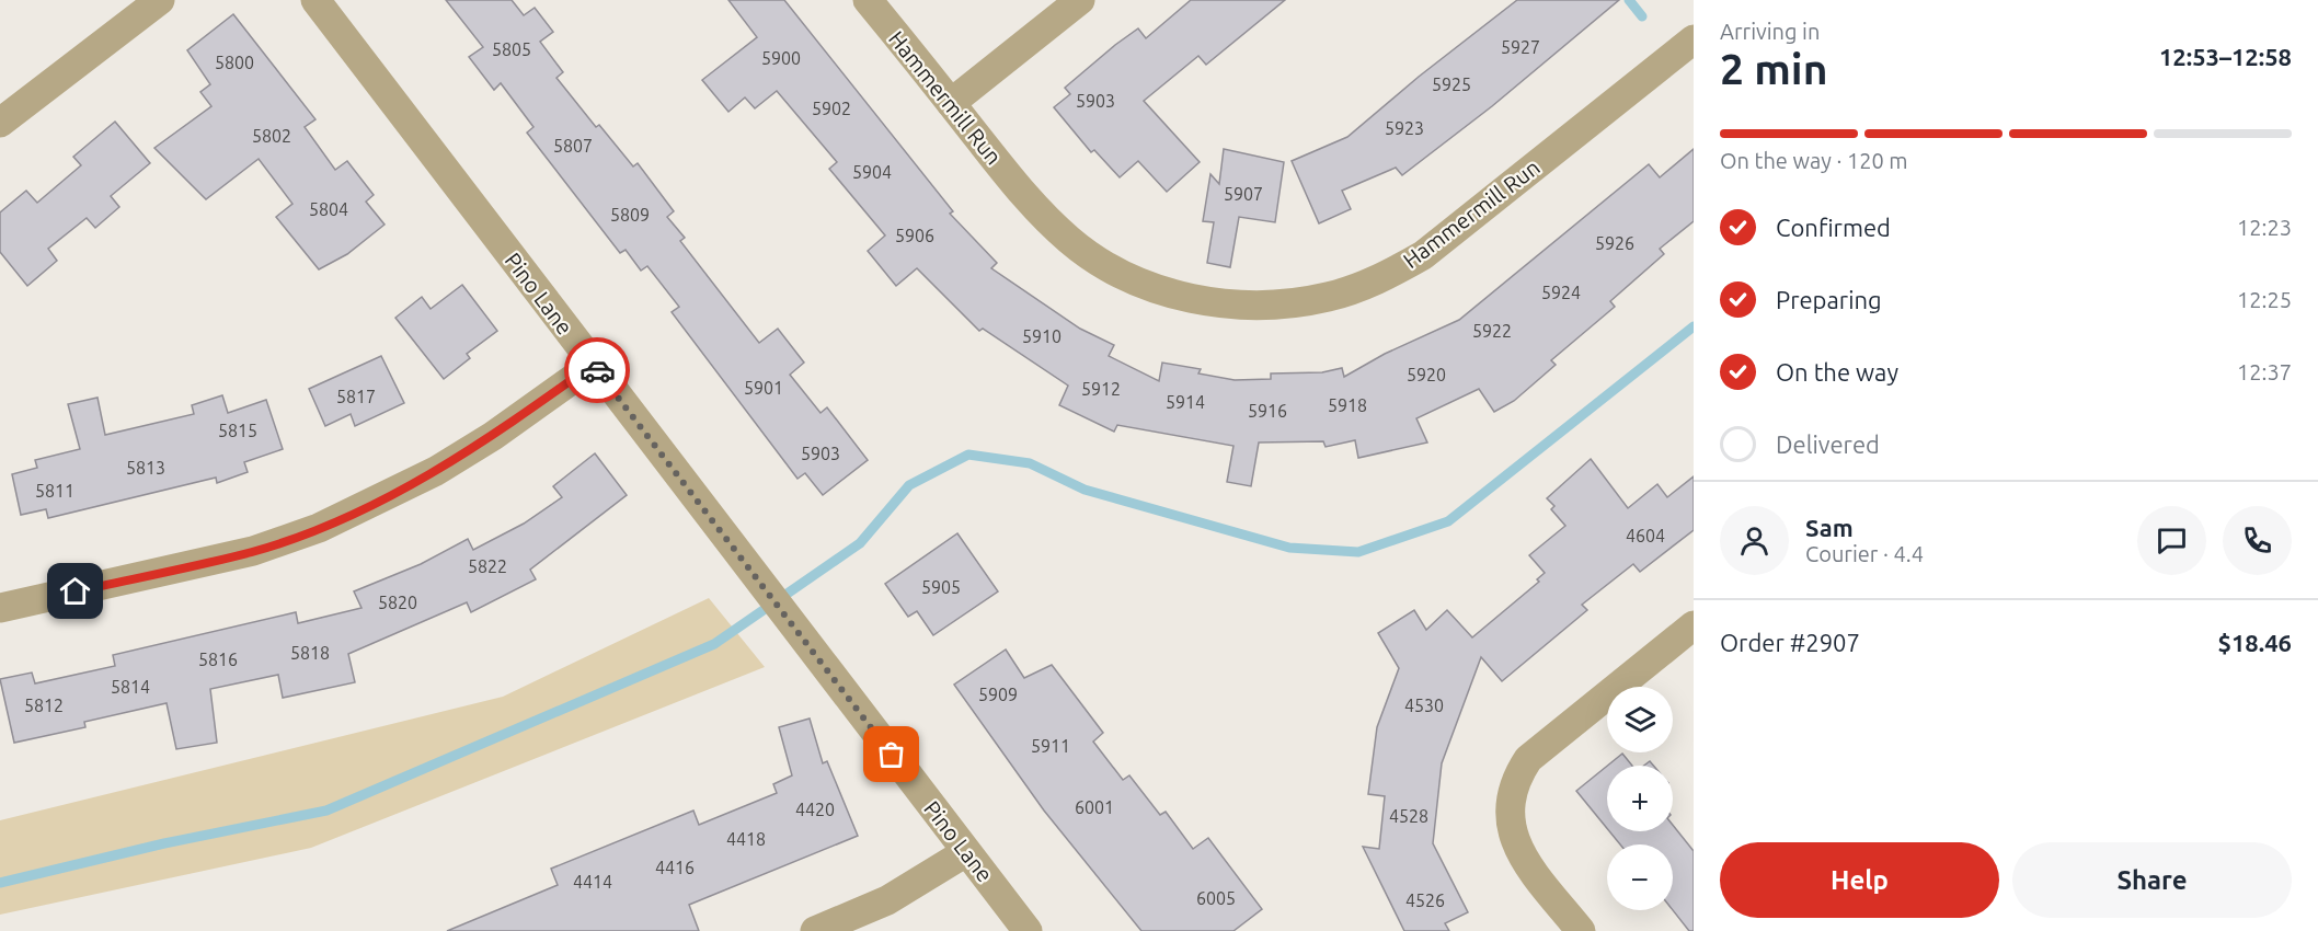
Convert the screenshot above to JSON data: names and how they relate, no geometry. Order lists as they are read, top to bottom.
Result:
{
  "streets": {
    "street": ["Hammermill Run", "Pino Lane"]
  },
  "house_numbers": [
    "5927",
    "5805",
    "5900",
    "5800",
    "5925",
    "5903",
    "5902",
    "5923",
    "5802",
    "5807",
    "5904",
    "5907",
    "5804",
    "5809",
    "5906",
    "5926",
    "5924",
    "5922",
    "5910",
    "5920",
    "5901",
    "5912",
    "5817",
    "5914",
    "5918",
    "5916",
    "5815",
    "5903",
    "5813",
    "5811",
    "4604",
    "5822",
    "5905",
    "5820",
    "5818",
    "5816",
    "5814",
    "5909",
    "5812",
    "4530",
    "5911",
    "6001",
    "4420",
    "4528",
    "4418",
    "4416",
    "4414",
    "6005",
    "4526"
  ],
  "page": {
    "heading": ["2 min", "Arriving in", "12:53–12:58"],
    "panel": [
      "Sam",
      "Courier · 4.4",
      "Order #2907",
      "$18.46"
    ],
    "bar": "On the way · 120 m",
    "list": [
      ["Confirmed", "12:23"],
      ["Preparing", "12:25"],
      ["On the way", "12:37"],
      "Delivered"
    ],
    "map_buttons": ["+", "−"],
    "buttons": ["Help", "Share"]
  }
}
